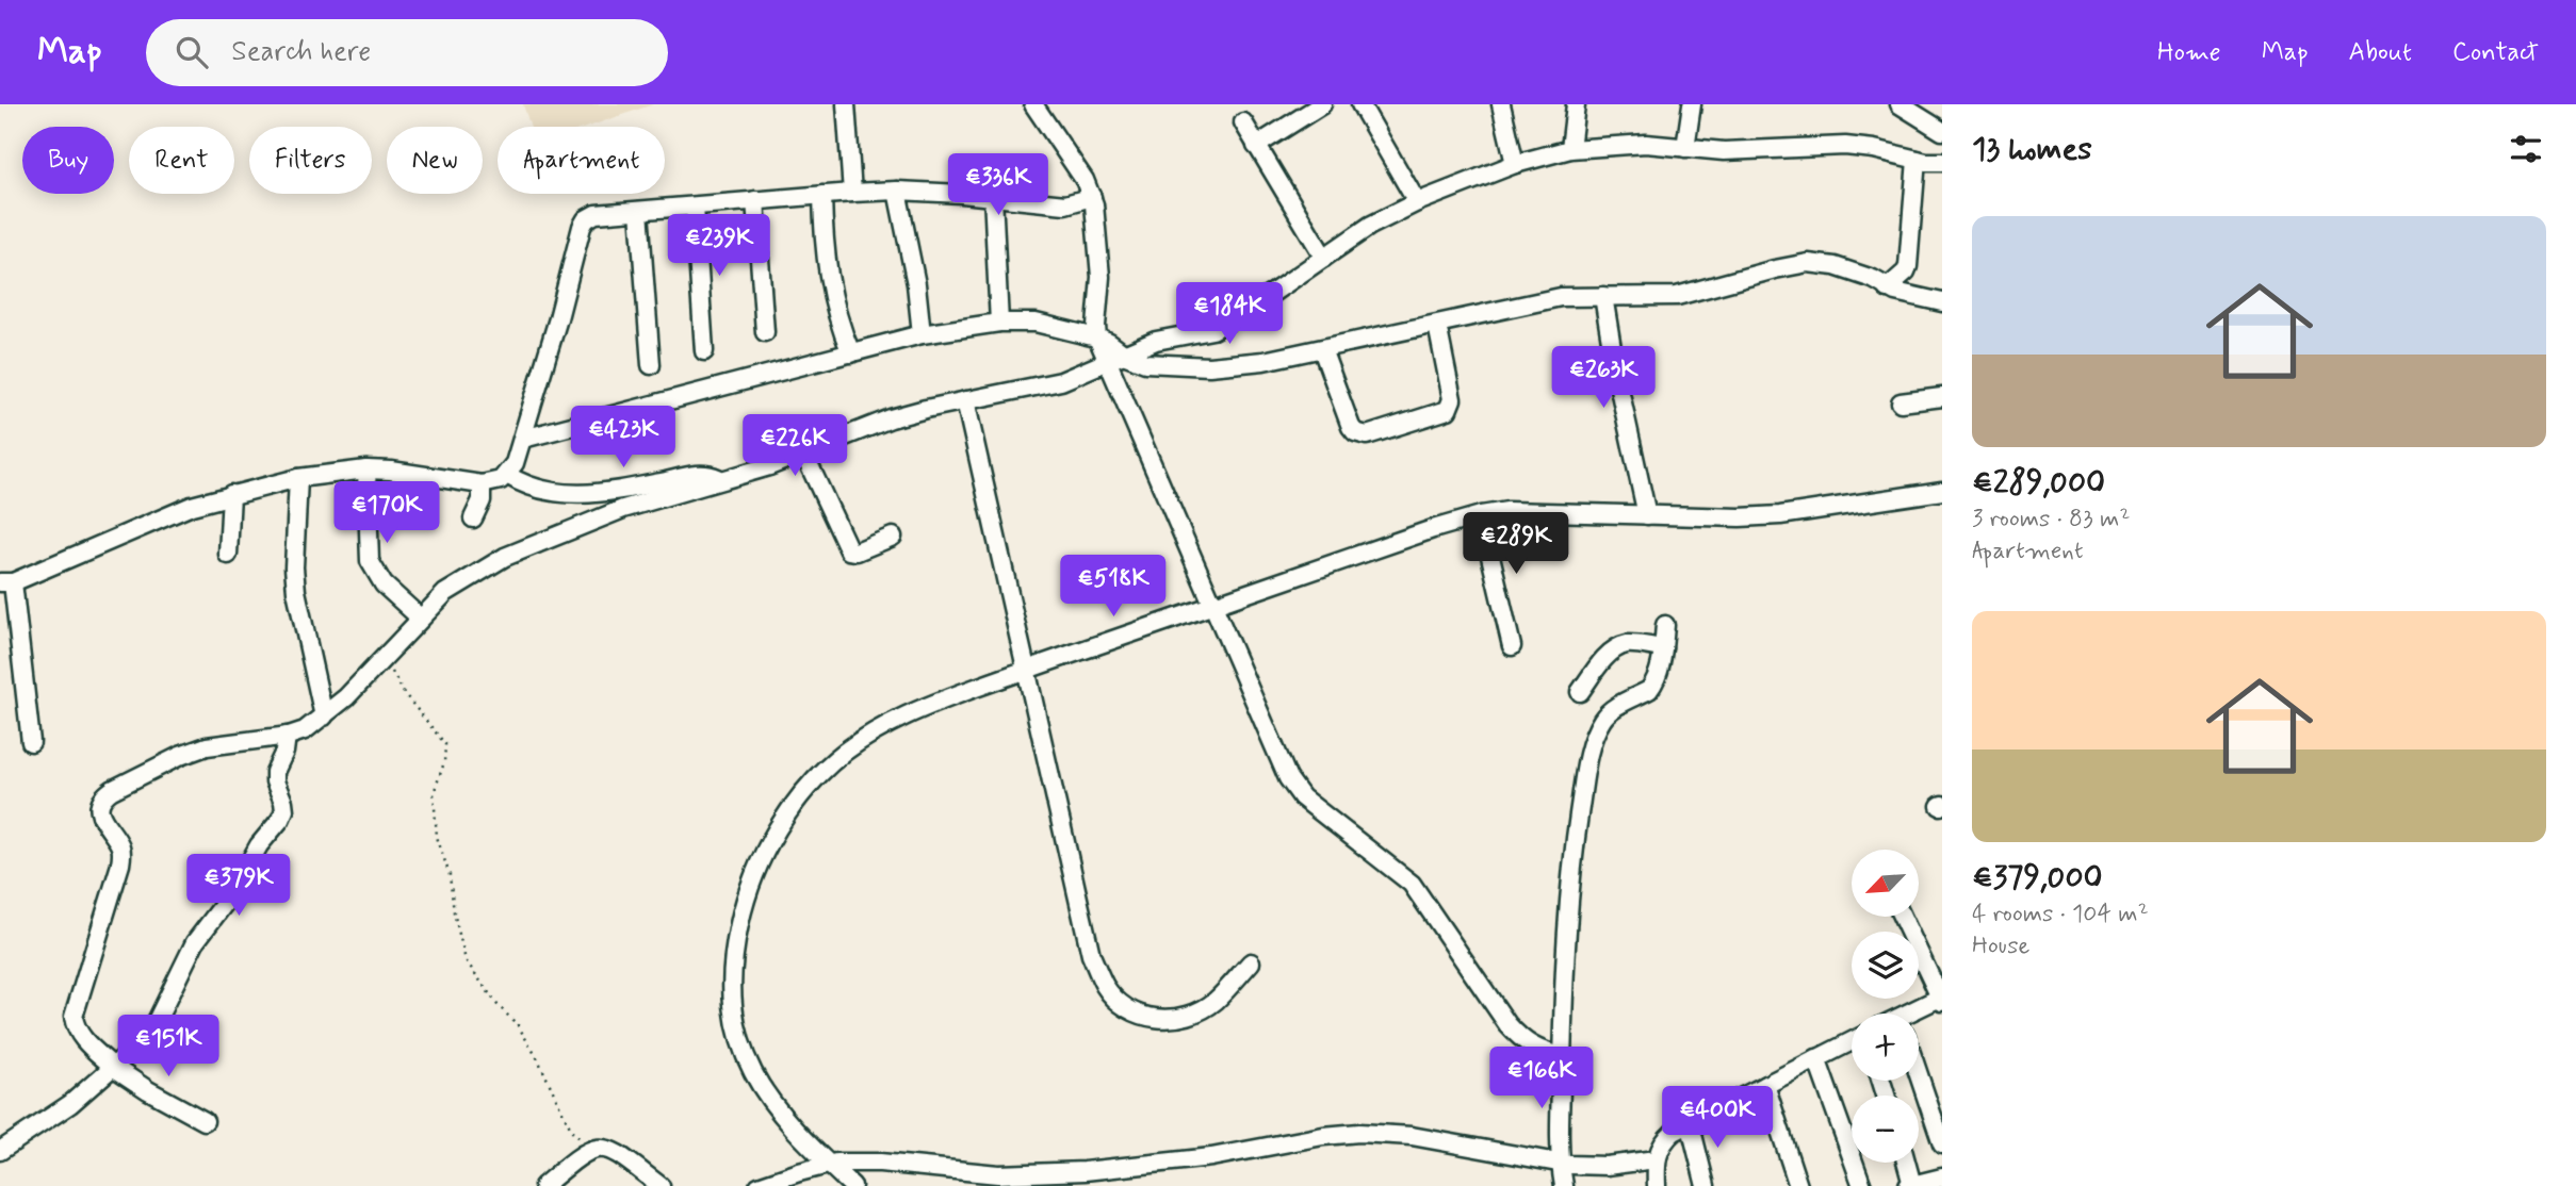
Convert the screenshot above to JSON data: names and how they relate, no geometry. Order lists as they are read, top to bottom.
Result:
{
  "north": "bottom left",
  "page": {
    "header": "Map",
    "search": "Search here",
    "nav": [
      "Home",
      "Map",
      "About",
      "Contact"
    ],
    "heading": "13 homes",
    "chip": [
      "Buy",
      "Rent",
      "Filters",
      "New",
      "Apartment"
    ],
    "price": [
      "€336K",
      "€239K",
      "€184K",
      "€263K",
      "€423K",
      "€226K",
      "€170K",
      "€289K",
      "€518K",
      "€379K",
      "€151K",
      "€166K",
      "€400K"
    ],
    "list": [
      {
        "name": "€289,000",
        "note": "3 rooms · 83 m² · Apartment"
      },
      {
        "name": "€379,000",
        "note": "4 rooms · 104 m² · House"
      }
    ],
    "map_buttons": ["+", "−"]
  }
}
